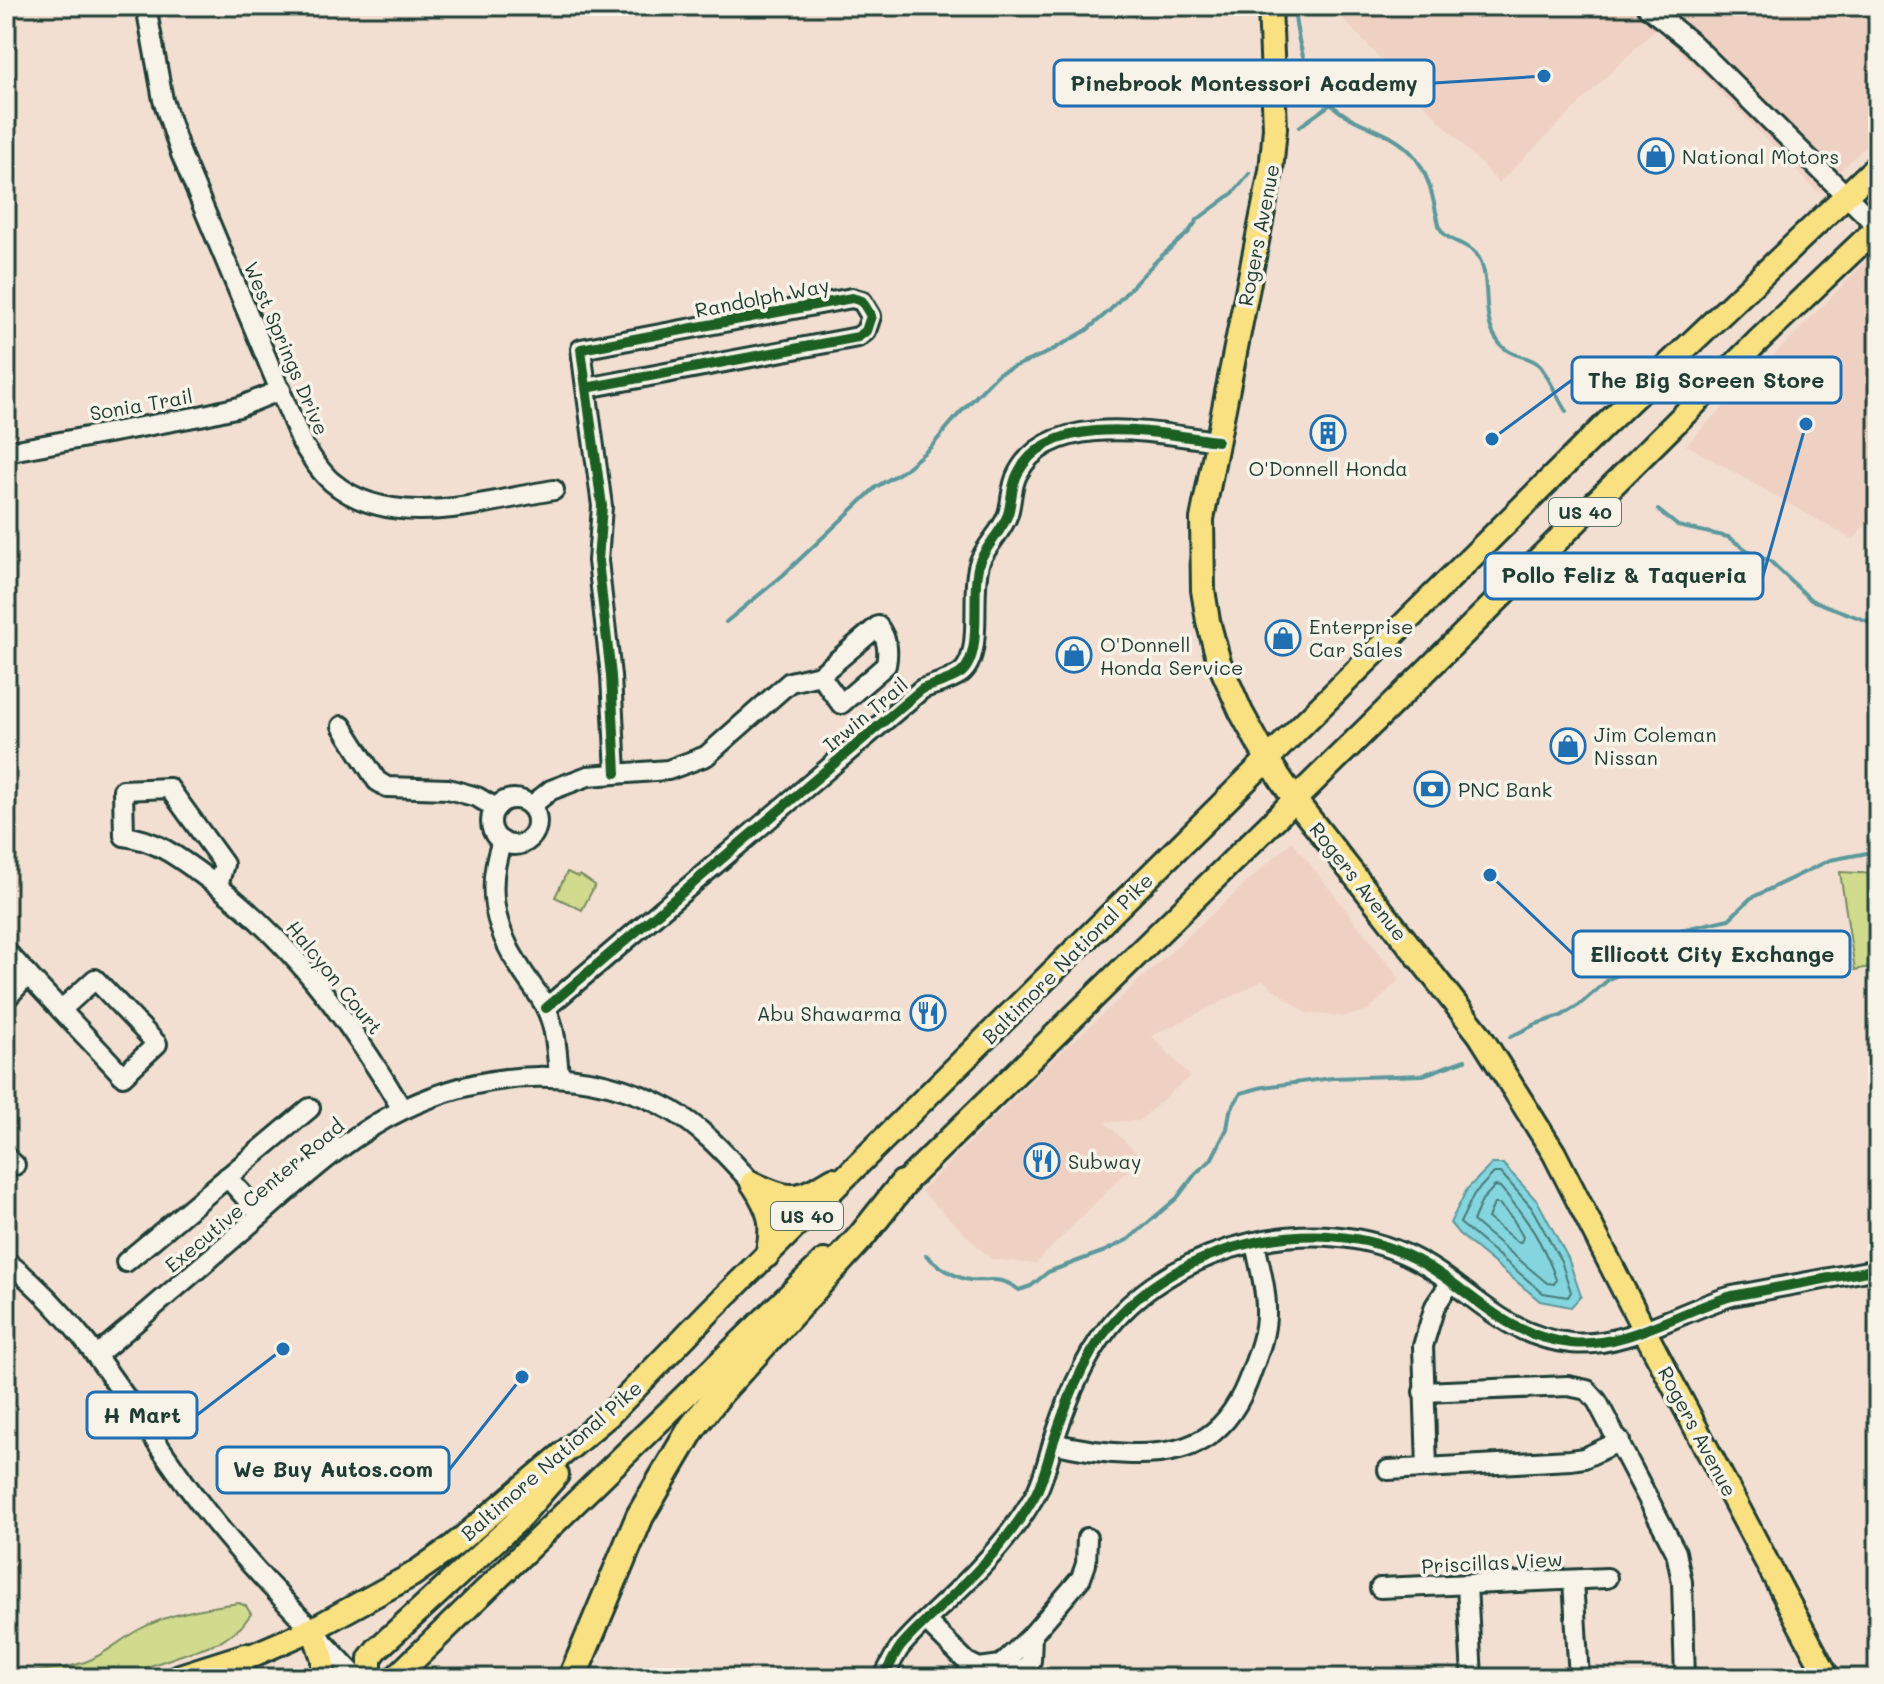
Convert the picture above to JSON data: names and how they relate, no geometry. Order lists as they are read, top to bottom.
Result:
{
  "streets": {
    "main road": ["Rogers Avenue", "US 40", "Baltimore National Pike"],
    "street": [
      "Randolph Way",
      "West Springs Drive",
      "Sonia Trail",
      "Irwin Trail",
      "Halcyon Court",
      "Executive Center Road",
      "Priscillas View"
    ]
  },
  "crossings": [
    ["Rogers Avenue", "Irwin Trail"],
    ["Rogers Avenue", "Baltimore National Pike"],
    ["West Springs Drive", "Sonia Trail"],
    ["Halcyon Court", "Executive Center Road"]
  ],
  "places": {
    "other": [
      "Pinebrook Montessori Academy",
      "Pollo Feliz & Taqueria",
      "The Big Screen Store",
      "Ellicott City Exchange",
      "H Mart",
      "We Buy Autos.com"
    ],
    "shop": [
      "National Motors",
      "Enterprise Car Sales",
      "O'Donnell Honda Service",
      "Jim Coleman Nissan"
    ],
    "building": ["O'Donnell Honda"],
    "bank": ["PNC Bank"],
    "restaurant": ["Abu Shawarma", "Subway"]
  }
}
